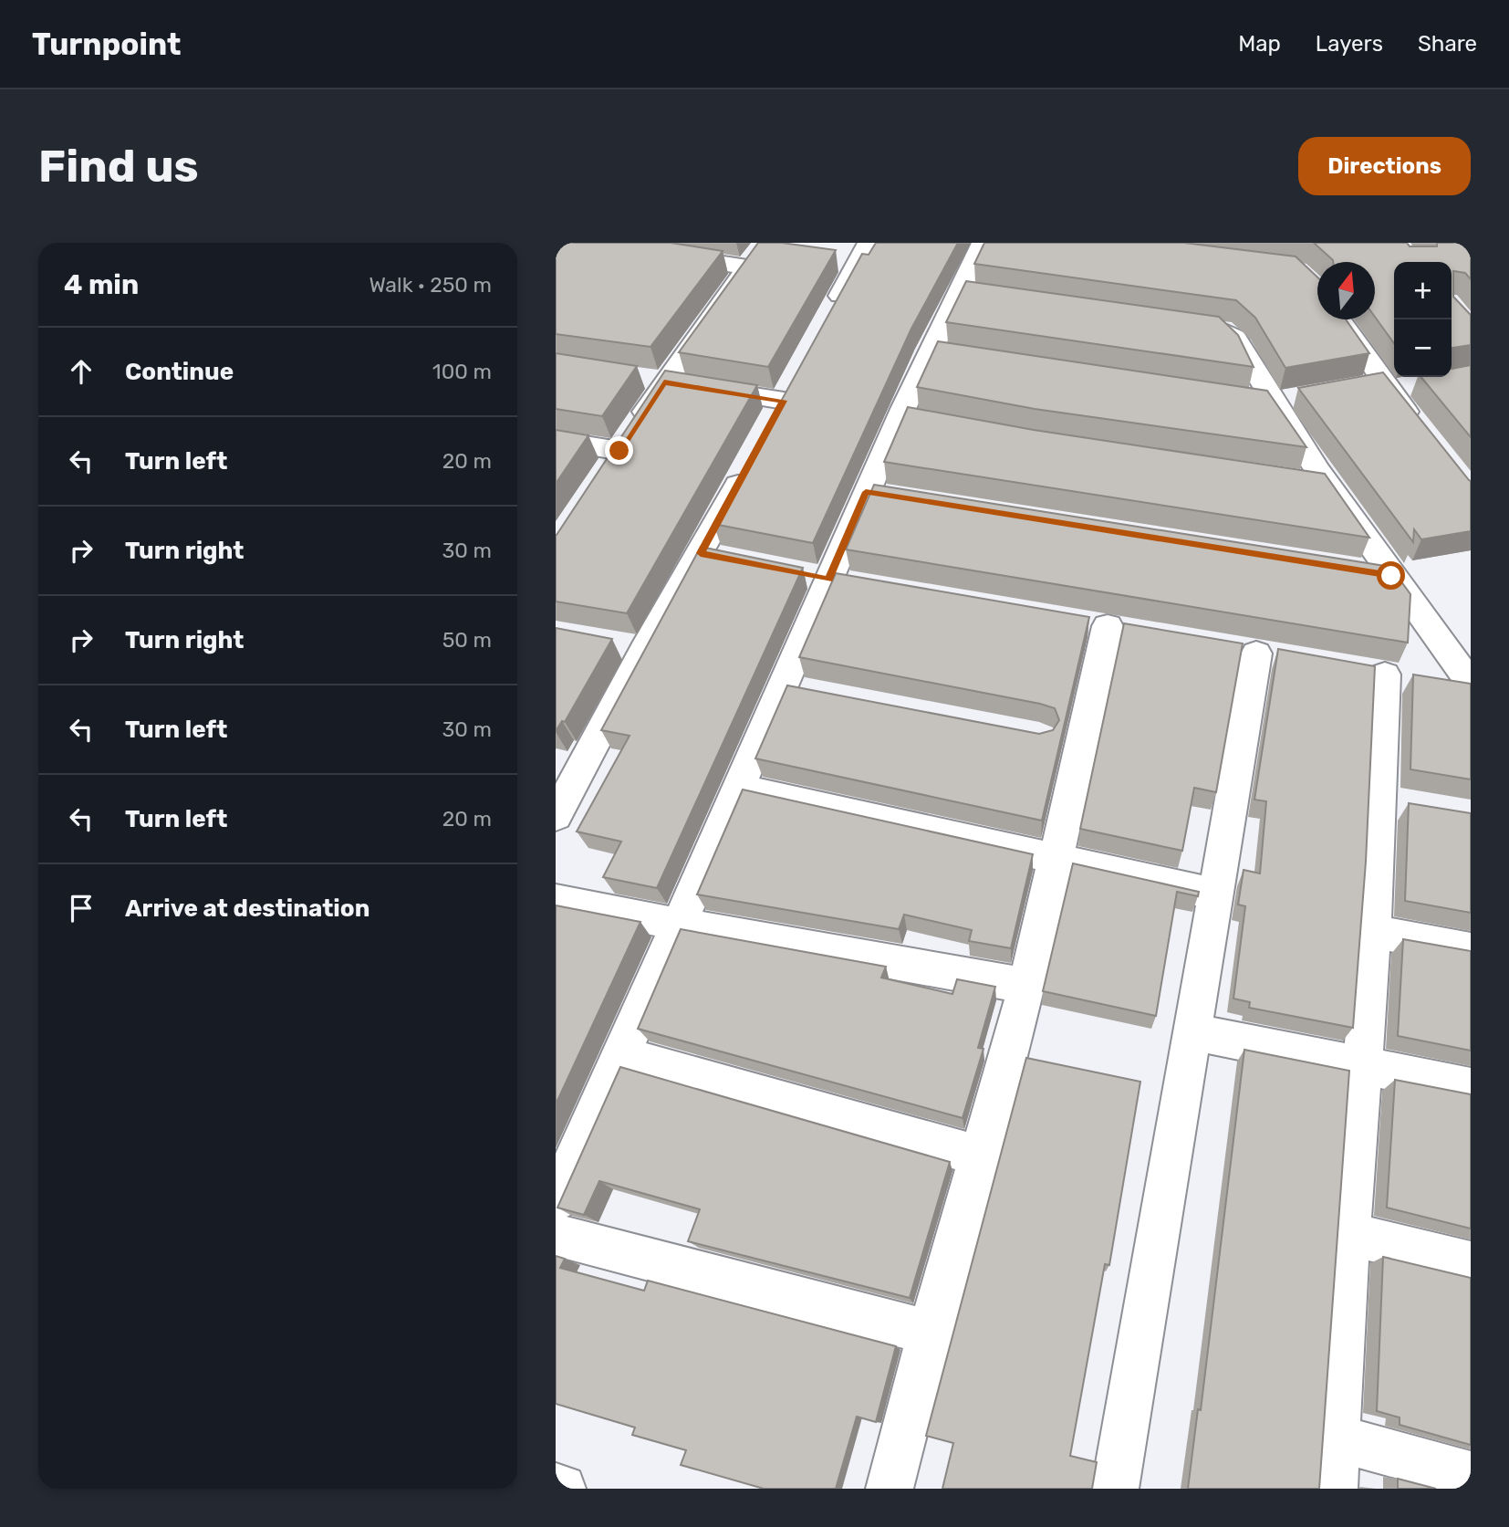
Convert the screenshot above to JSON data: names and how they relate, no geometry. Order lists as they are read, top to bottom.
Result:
{
  "north": "top",
  "page": {
    "header": "Turnpoint",
    "nav": ["Map", "Layers", "Share"],
    "buttons": "Directions",
    "title": "Find us",
    "heading": ["4 min", "Walk · 250 m"],
    "map_buttons": ["+", "−"],
    "list": [
      ["Continue", "100 m"],
      ["Turn left", "20 m"],
      ["Turn right", "30 m"],
      ["Turn right", "50 m"],
      ["Turn left", "30 m"],
      ["Turn left", "20 m"],
      "Arrive at destination"
    ]
  }
}
